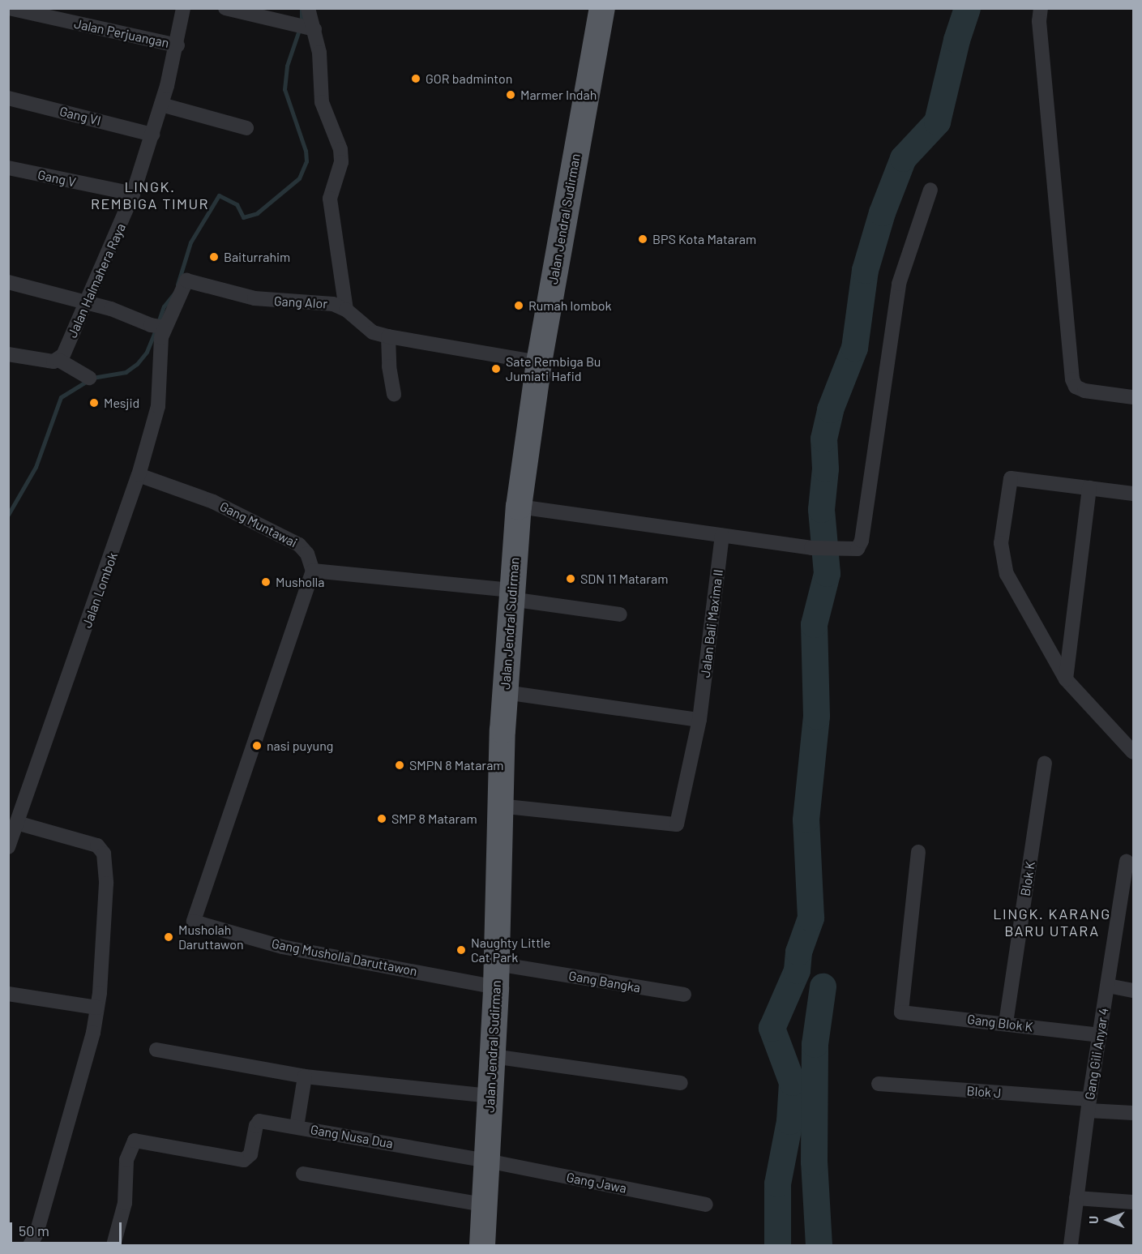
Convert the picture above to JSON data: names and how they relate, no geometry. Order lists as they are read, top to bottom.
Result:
{
  "streets": {
    "highway": ["Jalan Jendral Sudirman"],
    "street": [
      "Jalan Perjuangan",
      "Gang VI",
      "Gang V",
      "Jalan Halmahera Raya",
      "Gang Alor",
      "Gang Muntawai",
      "Jalan Lombok",
      "Jalan Bali Maxima II",
      "Blok K",
      "Gang Musholla Daruttawon",
      "Gang Bangka",
      "Gang Blok K",
      "Gang Gili Anyar 4",
      "Blok J",
      "Gang Nusa Dua",
      "Gang Jawa"
    ]
  },
  "crossings": [
    ["Jalan Perjuangan", "Jalan Halmahera Raya"],
    ["Gang VI", "Jalan Halmahera Raya"],
    ["Gang V", "Jalan Halmahera Raya"],
    ["Jalan Jendral Sudirman", "Gang Alor"],
    ["Jalan Jendral Sudirman", "Jalan Bali Maxima II"],
    ["Jalan Jendral Sudirman", "Gang Musholla Daruttawon"],
    ["Jalan Jendral Sudirman", "Gang Bangka"],
    ["Jalan Jendral Sudirman", "Gang Nusa Dua"],
    ["Jalan Jendral Sudirman", "Gang Jawa"],
    ["Gang Alor", "Jalan Lombok"],
    ["Gang Muntawai", "Jalan Lombok"],
    ["Gang Muntawai", "Gang Musholla Daruttawon"],
    ["Blok K", "Gang Blok K"],
    ["Gang Musholla Daruttawon", "Gang Bangka"],
    ["Gang Blok K", "Gang Gili Anyar 4"],
    ["Gang Gili Anyar 4", "Blok J"],
    ["Gang Nusa Dua", "Gang Jawa"]
  ],
  "districts": ["LINGK. REMBIGA TIMUR", "LINGK. KARANG BARU UTARA"],
  "places": [
    "GOR badminton",
    "Marmer Indah",
    "BPS Kota Mataram",
    "Baiturrahim",
    "Rumah lombok",
    "Sate Rembiga Bu Jumiati Hafid",
    "Mesjid",
    "SDN 11 Mataram",
    "Musholla",
    "nasi puyung",
    "SMPN 8 Mataram",
    "SMP 8 Mataram",
    "Musholah Daruttawon",
    "Naughty Little Cat Park"
  ],
  "scale_bar": "50 m",
  "north": "left"
}
